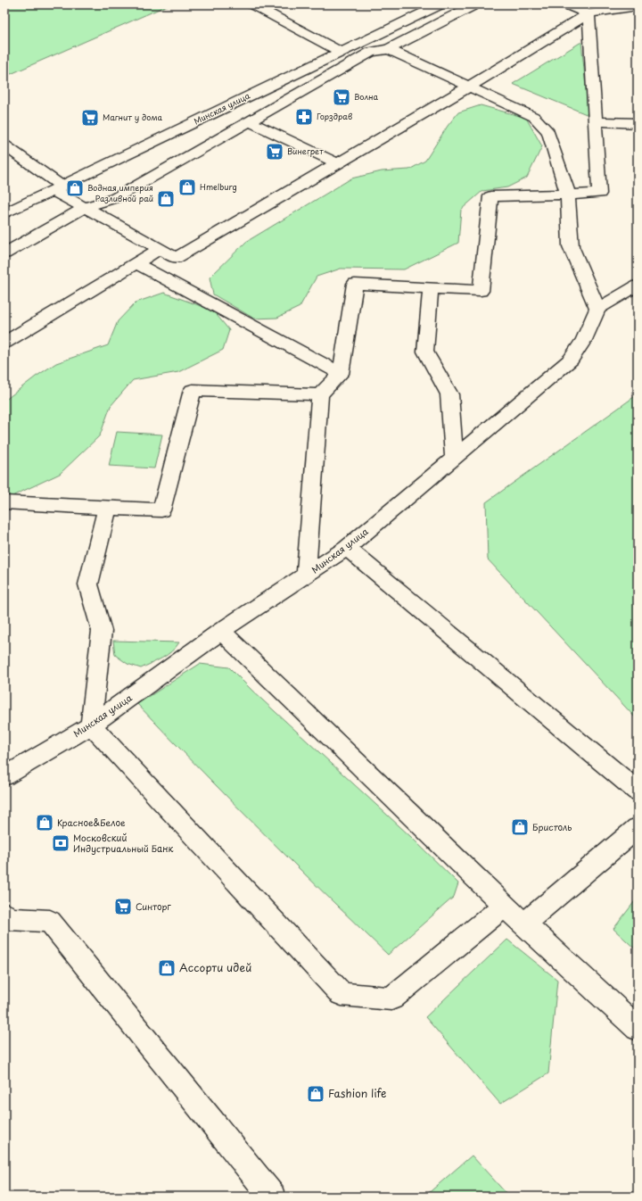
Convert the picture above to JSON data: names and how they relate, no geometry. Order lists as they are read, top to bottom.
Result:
{
  "streets": {
    "street": ["Минская улица"]
  },
  "places": {
    "supermarket": [
      "Волна",
      "Магнит у дома",
      "Винегрет",
      "Синторг"
    ],
    "pharmacy": ["Горздрав"],
    "shop": [
      "Hmelburg",
      "Водная империя",
      "Разливной рай",
      "Красное&Белое",
      "Бристоль",
      "Ассорти идей",
      "Fashion life"
    ],
    "bank": ["Московский Индустриальный Банк"]
  }
}
